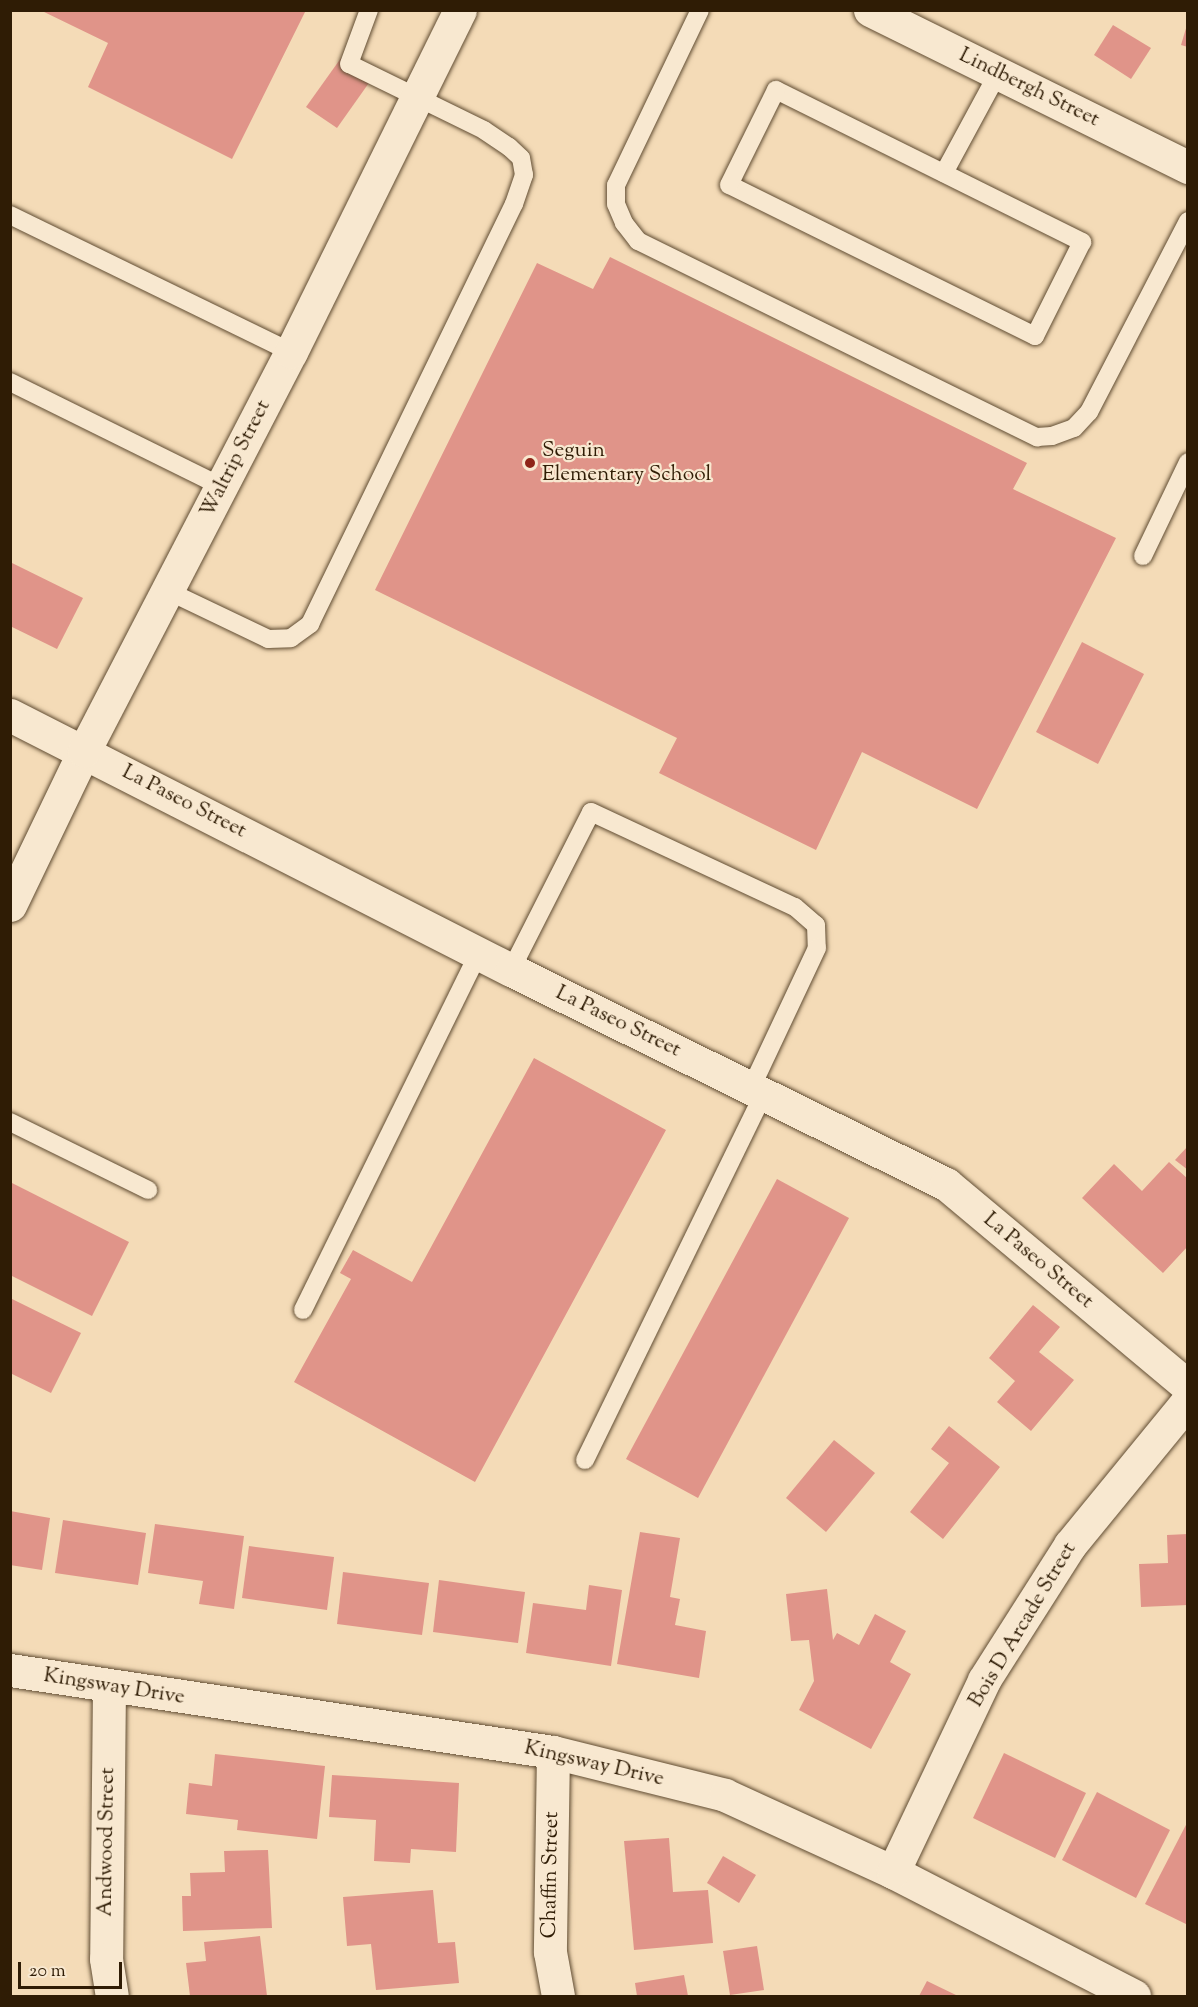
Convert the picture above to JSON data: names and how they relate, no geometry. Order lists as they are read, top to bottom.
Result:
{
  "streets": {
    "street": [
      "Lindbergh Street",
      "Waltrip Street",
      "La Paseo Street",
      "Bois D Arcade Street",
      "Kingsway Drive",
      "Andwood Street",
      "Chaffin Street"
    ]
  },
  "crossings": [
    ["Waltrip Street", "La Paseo Street"],
    ["Bois D Arcade Street", "Kingsway Drive"],
    ["Kingsway Drive", "Andwood Street"],
    ["Kingsway Drive", "Chaffin Street"]
  ],
  "places": ["Seguin Elementary School"],
  "scale_bar": "20 m"
}
